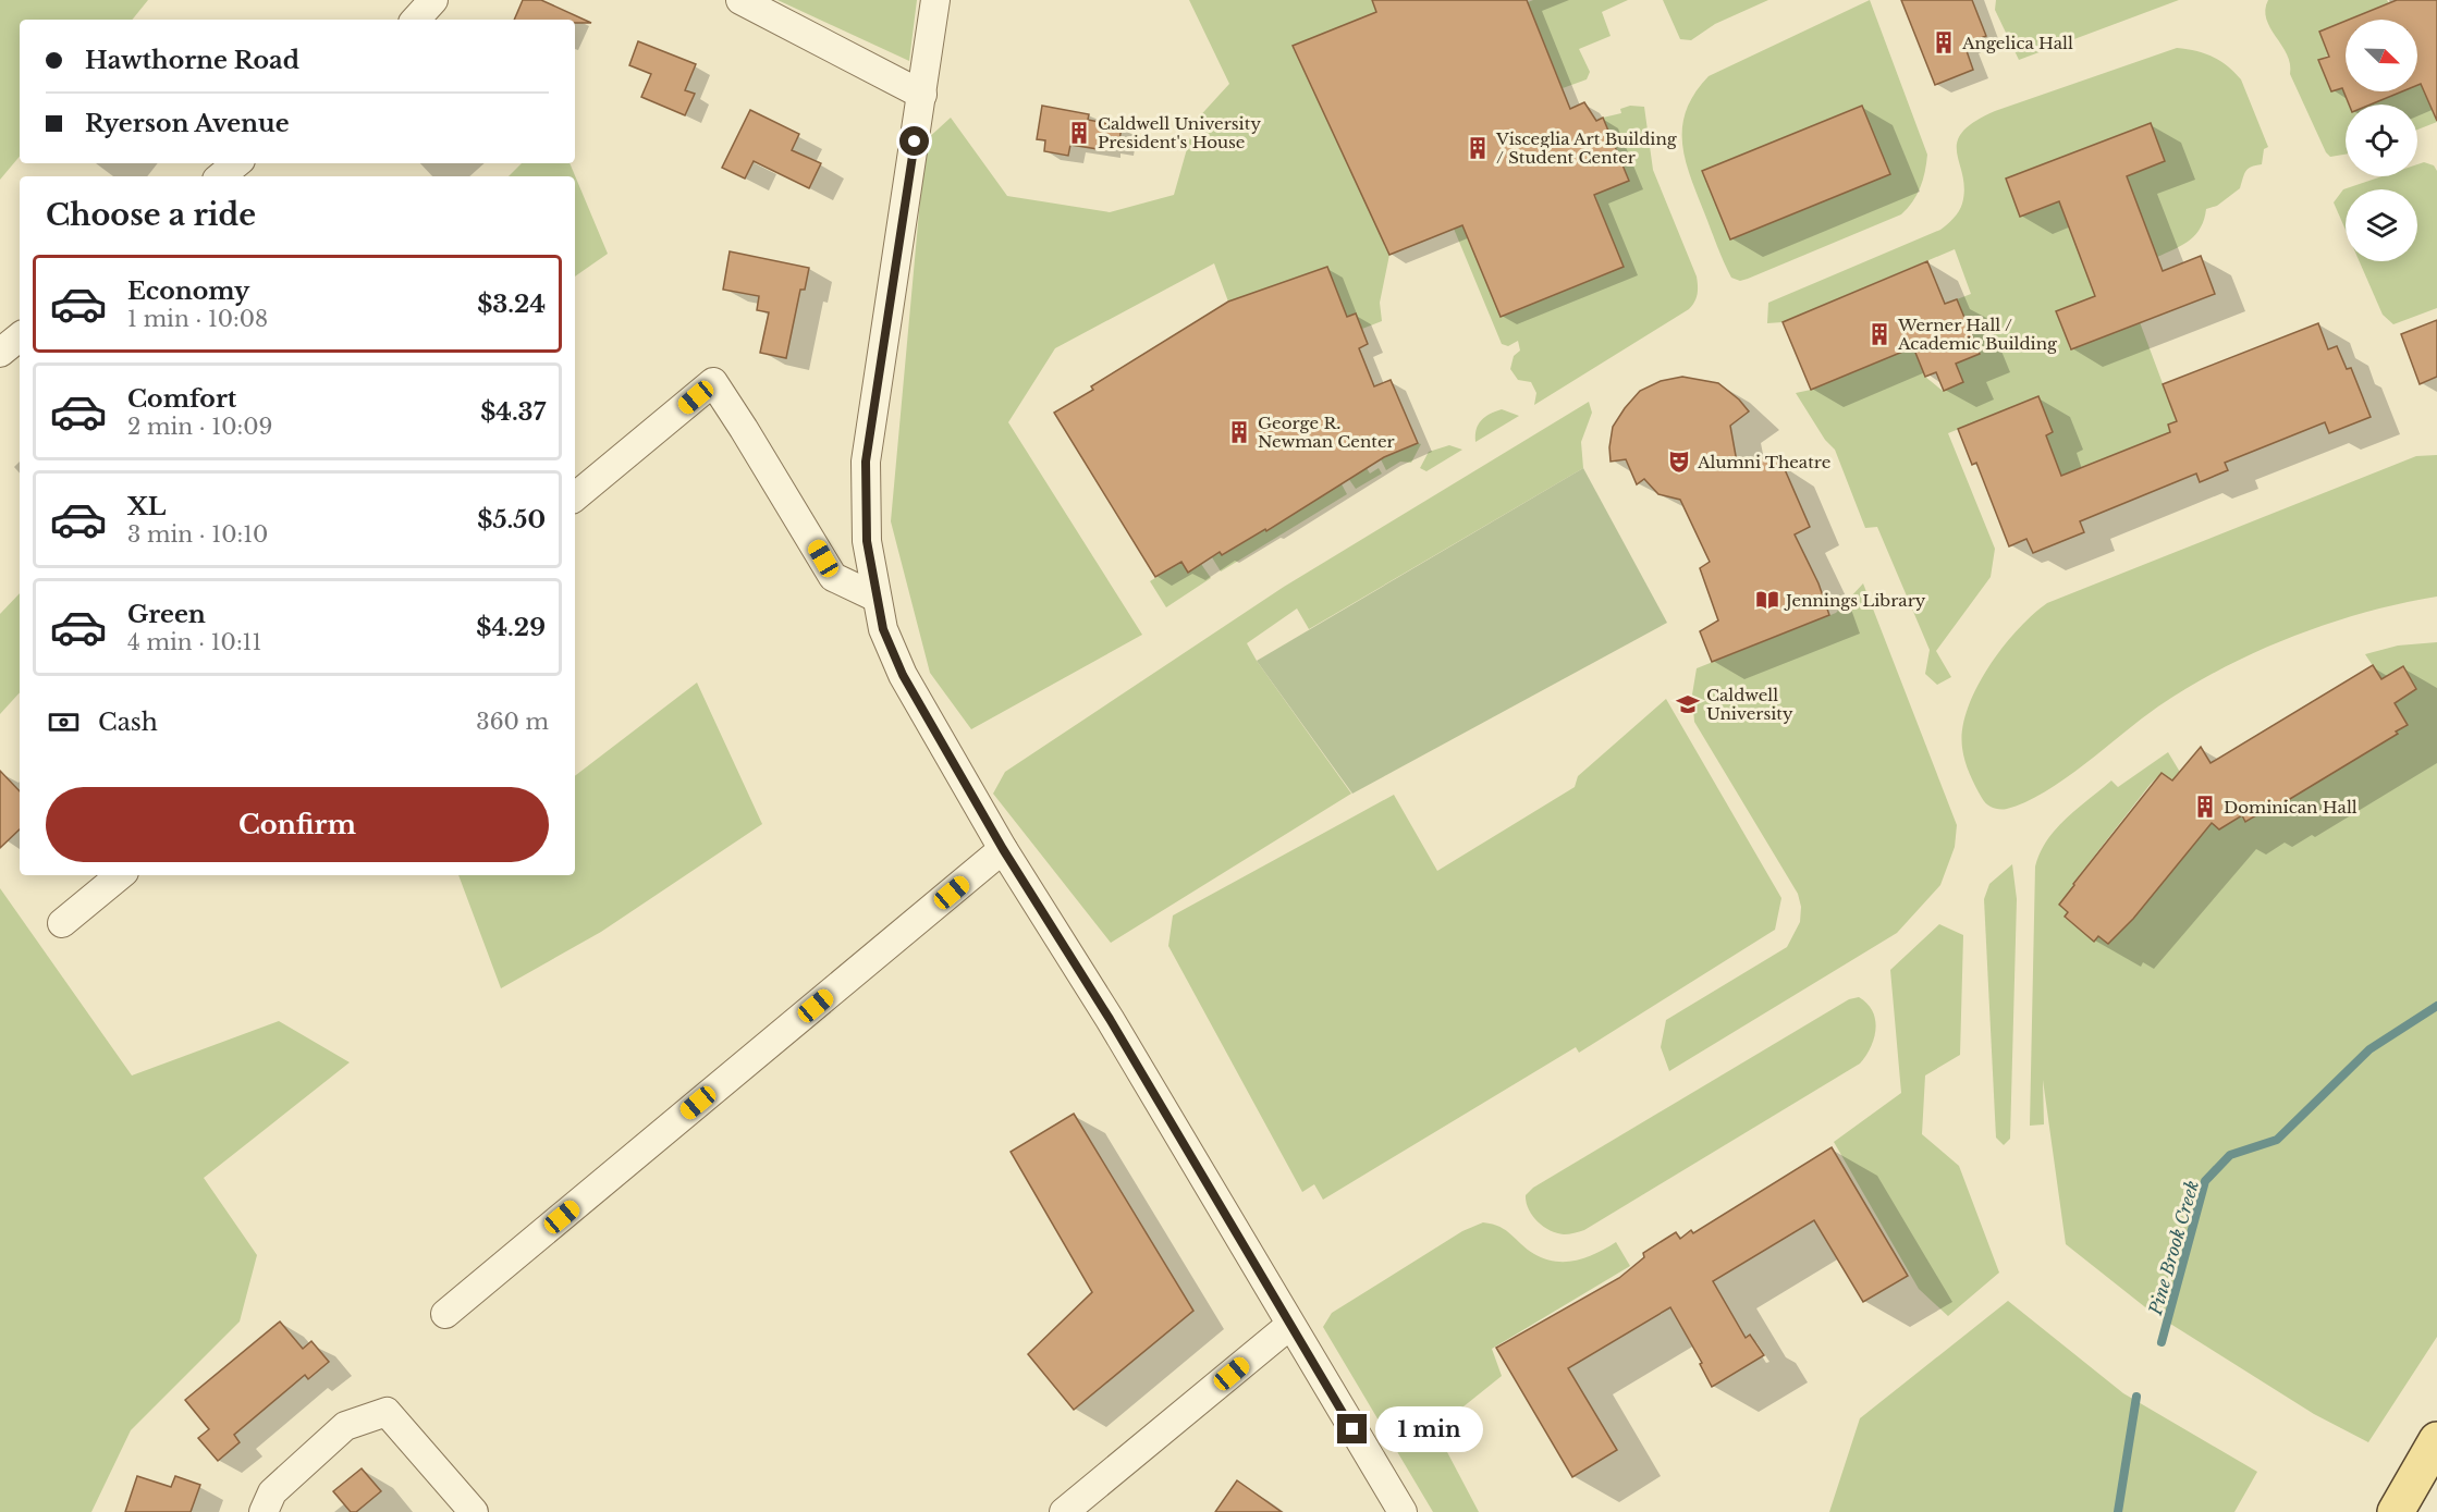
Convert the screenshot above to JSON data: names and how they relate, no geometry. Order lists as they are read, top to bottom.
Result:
{
  "water": ["Pine Brook Creek"],
  "places": {
    "building": [
      "Angelica Hall",
      "Caldwell University President's House",
      "Visceglia Art Building / Student Center",
      "Werner Hall / Academic Building",
      "George R. Newman Center",
      "Dominican Hall"
    ],
    "theatre": ["Alumni Theatre"],
    "library": ["Jennings Library"],
    "school or university": ["Caldwell University"]
  },
  "north": "bottom right",
  "page": {
    "banner": ["Hawthorne Road", "Ryerson Avenue"],
    "heading": "Choose a ride",
    "list": [
      {
        "name": "Economy",
        "note": "1 min · 10:08",
        "value": "$3.24"
      },
      {
        "name": "Comfort",
        "note": "2 min · 10:09",
        "value": "$4.37"
      },
      {
        "name": "XL",
        "note": "3 min · 10:10",
        "value": "$5.50"
      },
      {
        "name": "Green",
        "note": "4 min · 10:11",
        "value": "$4.29"
      }
    ],
    "pay": ["Cash", "360 m"],
    "buttons": "Confirm",
    "bubble": "1 min"
  }
}
